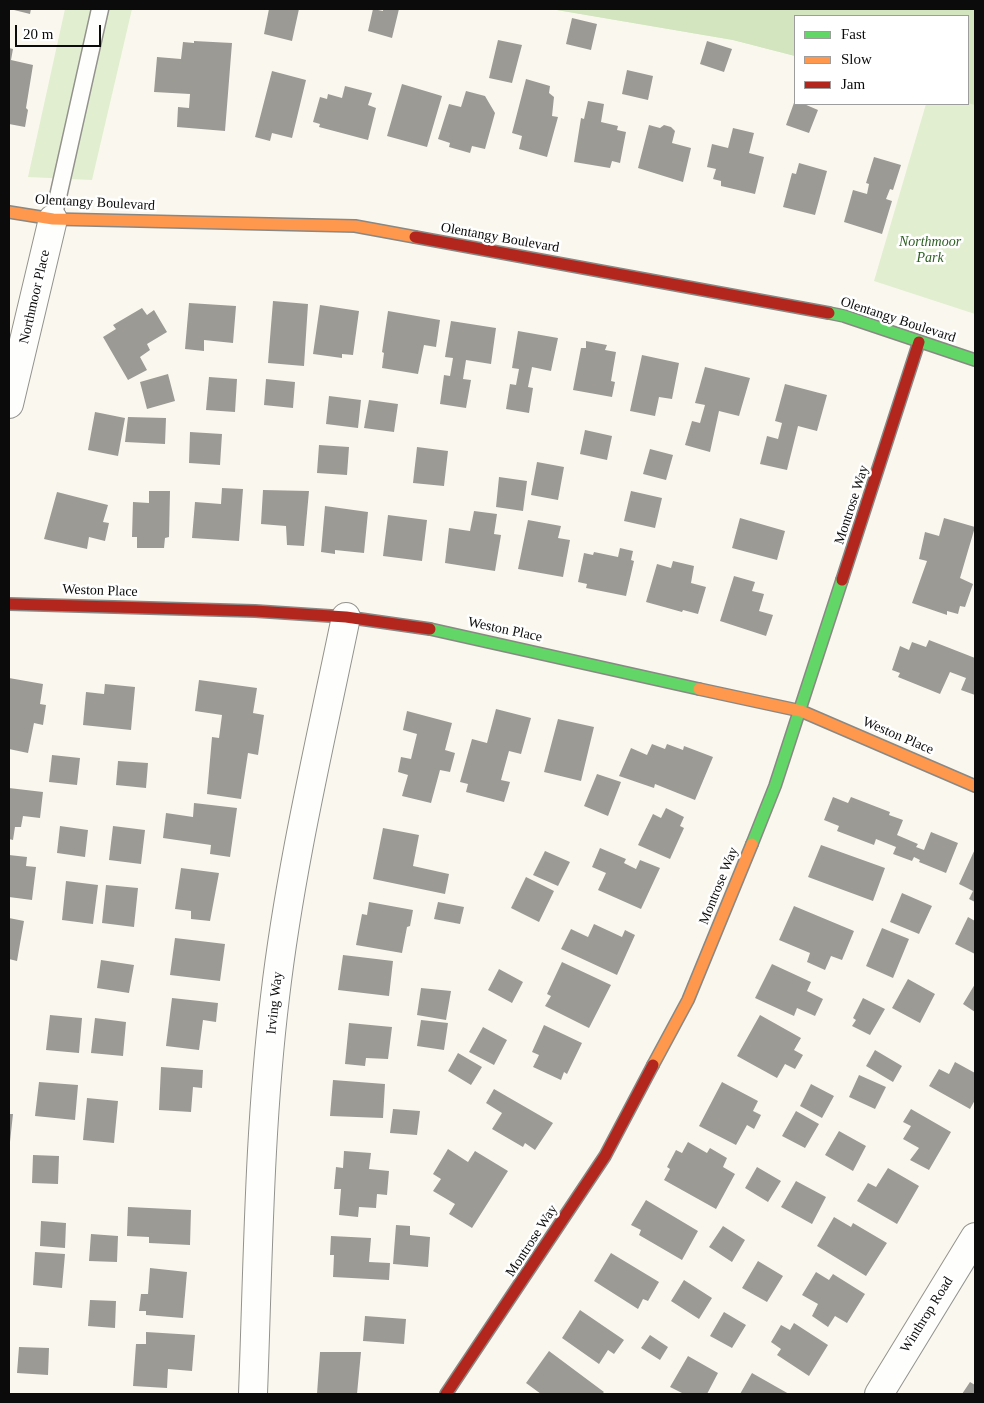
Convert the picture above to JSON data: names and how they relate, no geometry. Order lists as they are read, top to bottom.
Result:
{
  "streets": {
    "street": [
      "Olentangy Boulevard",
      "Northmoor Place",
      "Montrose Way",
      "Weston Place",
      "Irving Way",
      "Winthrop Road"
    ]
  },
  "crossings": [
    ["Olentangy Boulevard", "Northmoor Place"],
    ["Olentangy Boulevard", "Montrose Way"],
    ["Montrose Way", "Weston Place"],
    ["Weston Place", "Irving Way"]
  ],
  "parks": ["Northmoor Park"],
  "legend": ["Fast", "Slow", "Jam"],
  "scale_bar": "20 m"
}
